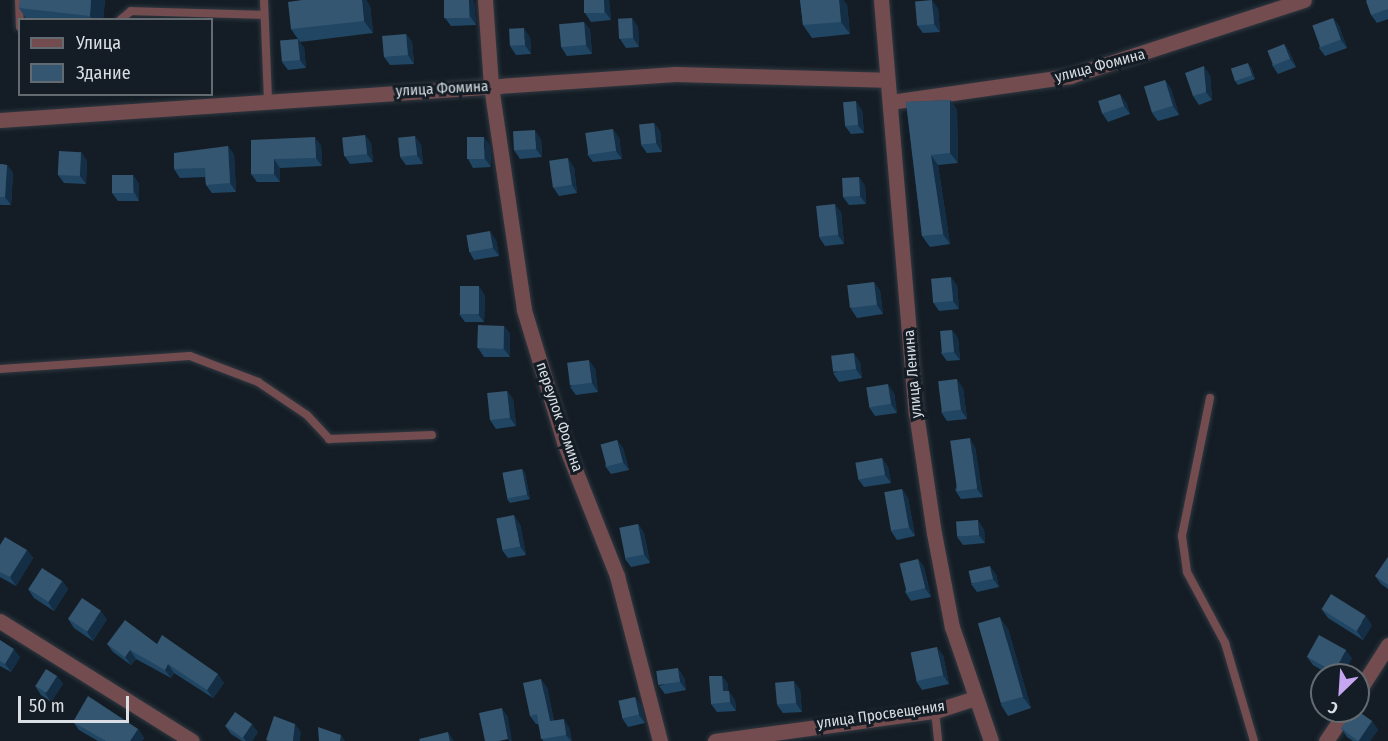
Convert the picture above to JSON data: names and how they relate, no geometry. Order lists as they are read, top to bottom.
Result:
{
  "streets": {
    "street": [
      "улица Фомина",
      "улица Ленина",
      "переулок Фомина",
      "улица Просвещения"
    ]
  },
  "crossings": [
    ["улица Фомина", "улица Ленина"],
    ["улица Фомина", "переулок Фомина"],
    ["улица Ленина", "улица Просвещения"]
  ],
  "legend": ["Улица", "Здание"],
  "scale_bar": "50 m",
  "north": "bottom left"
}
